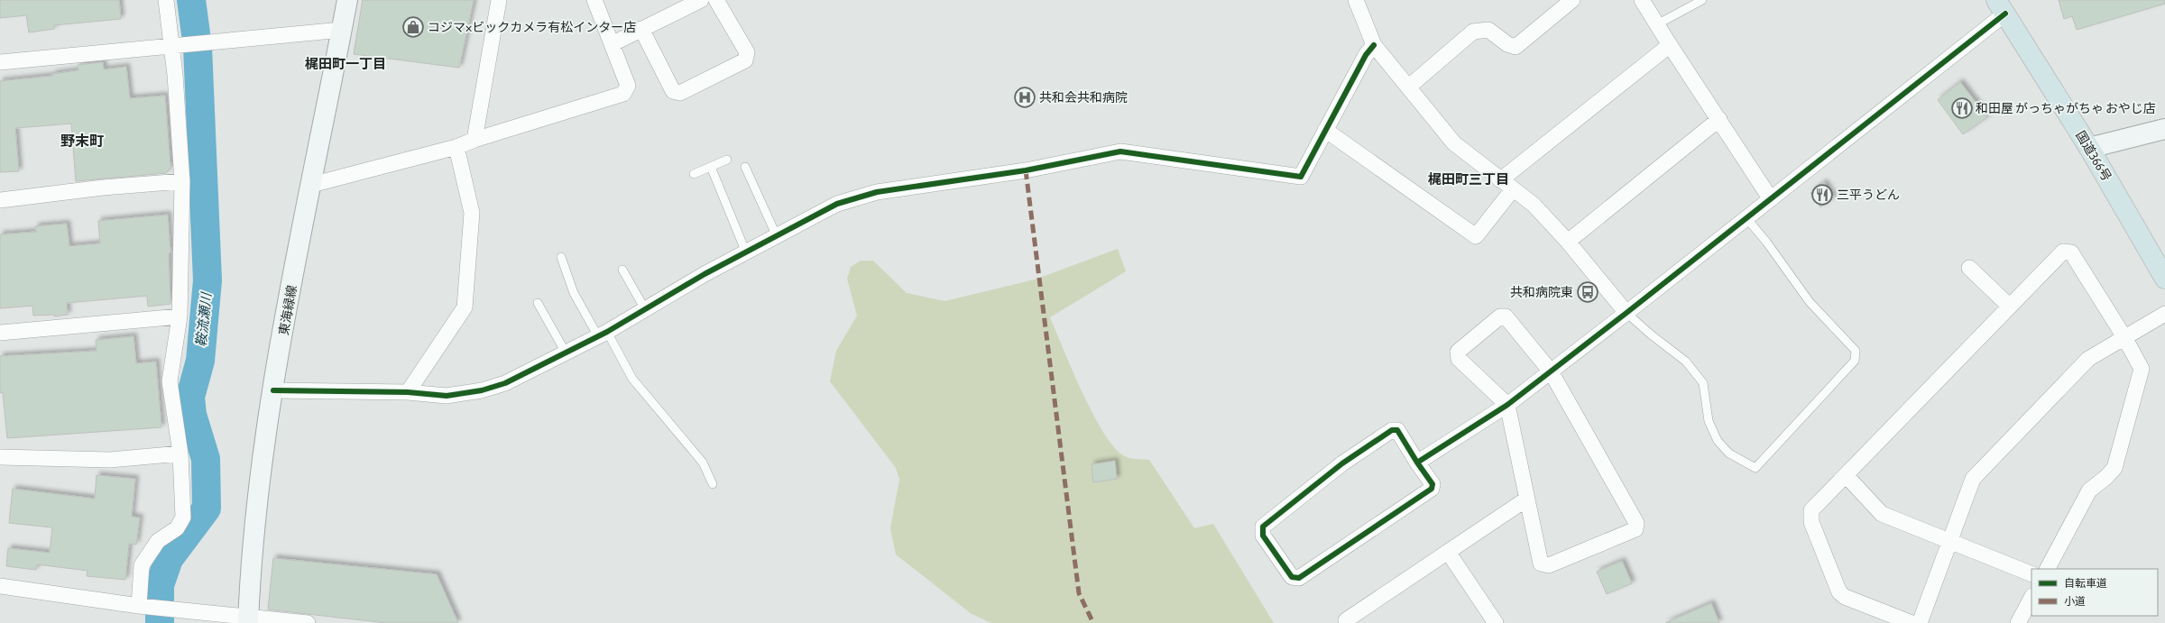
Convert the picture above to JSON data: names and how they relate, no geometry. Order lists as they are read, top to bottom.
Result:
{
  "streets": {
    "highway": ["国道366号"],
    "main road": ["東海緑線"]
  },
  "districts": ["梶田町一丁目", "野末町", "梶田町三丁目"],
  "water": ["鞍流瀬川"],
  "places": {
    "shop": ["コジマ×ビックカメラ有松インター店"],
    "hospital": ["共和会共和病院"],
    "restaurant": ["和田屋 がっちゃがちゃ おやじ店", "三平うどん"],
    "bus stop": ["共和病院東"]
  },
  "legend": ["自転車道", "小道"]
}
